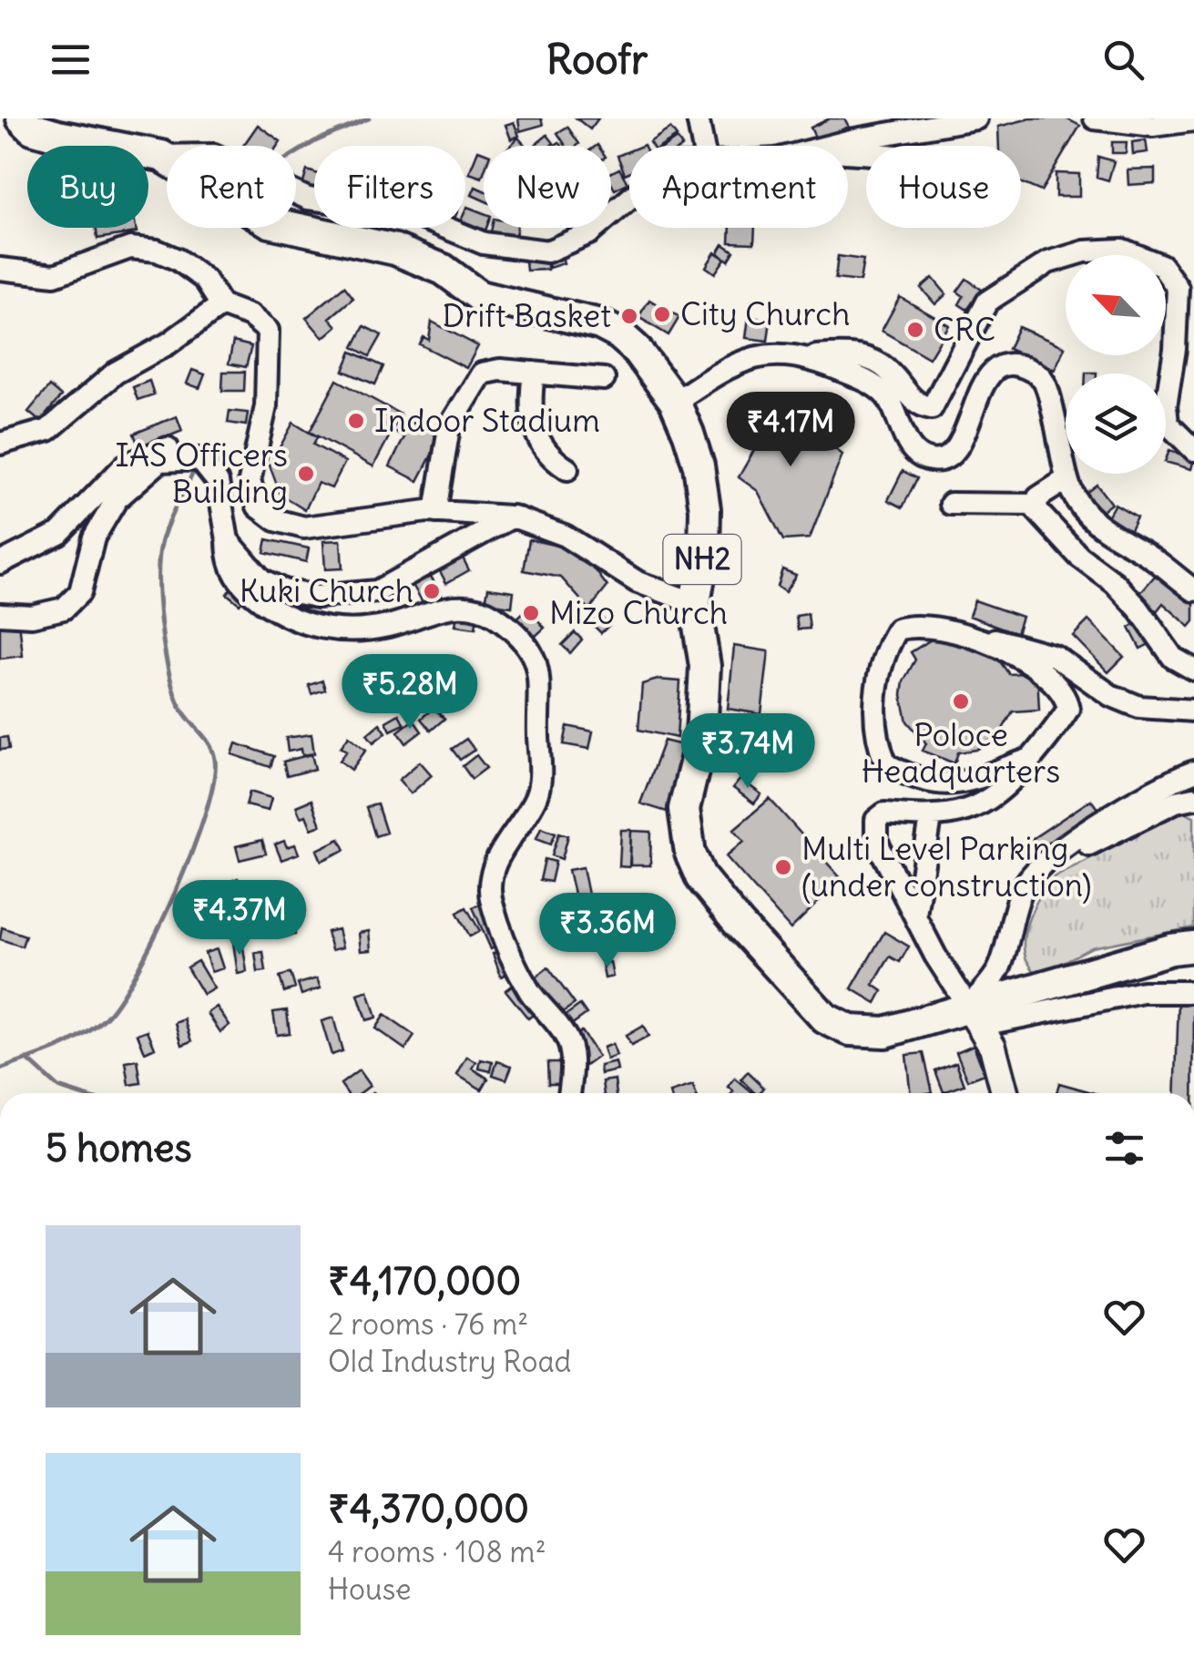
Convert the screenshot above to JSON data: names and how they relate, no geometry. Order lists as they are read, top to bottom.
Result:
{
  "streets": {
    "highway": ["NH2"]
  },
  "places": [
    "City Church",
    "Drift Basket",
    "CRC",
    "Indoor Stadium",
    "IAS Officers Building",
    "Kuki Church",
    "Mizo Church",
    "Poloce Headquarters",
    "Multi Level Parking (under construction)"
  ],
  "north": "top left",
  "page": {
    "header": "Roofr",
    "chip": [
      "Buy",
      "Rent",
      "Filters",
      "New",
      "Apartment",
      "House"
    ],
    "price": [
      "₹4.17M",
      "₹5.28M",
      "₹3.74M",
      "₹4.37M",
      "₹3.36M"
    ],
    "heading": "5 homes",
    "list": [
      {
        "name": "₹4,170,000",
        "note": "2 rooms · 76 m² · Old Industry Road"
      },
      {
        "name": "₹4,370,000",
        "note": "4 rooms · 108 m² · House"
      }
    ]
  }
}
